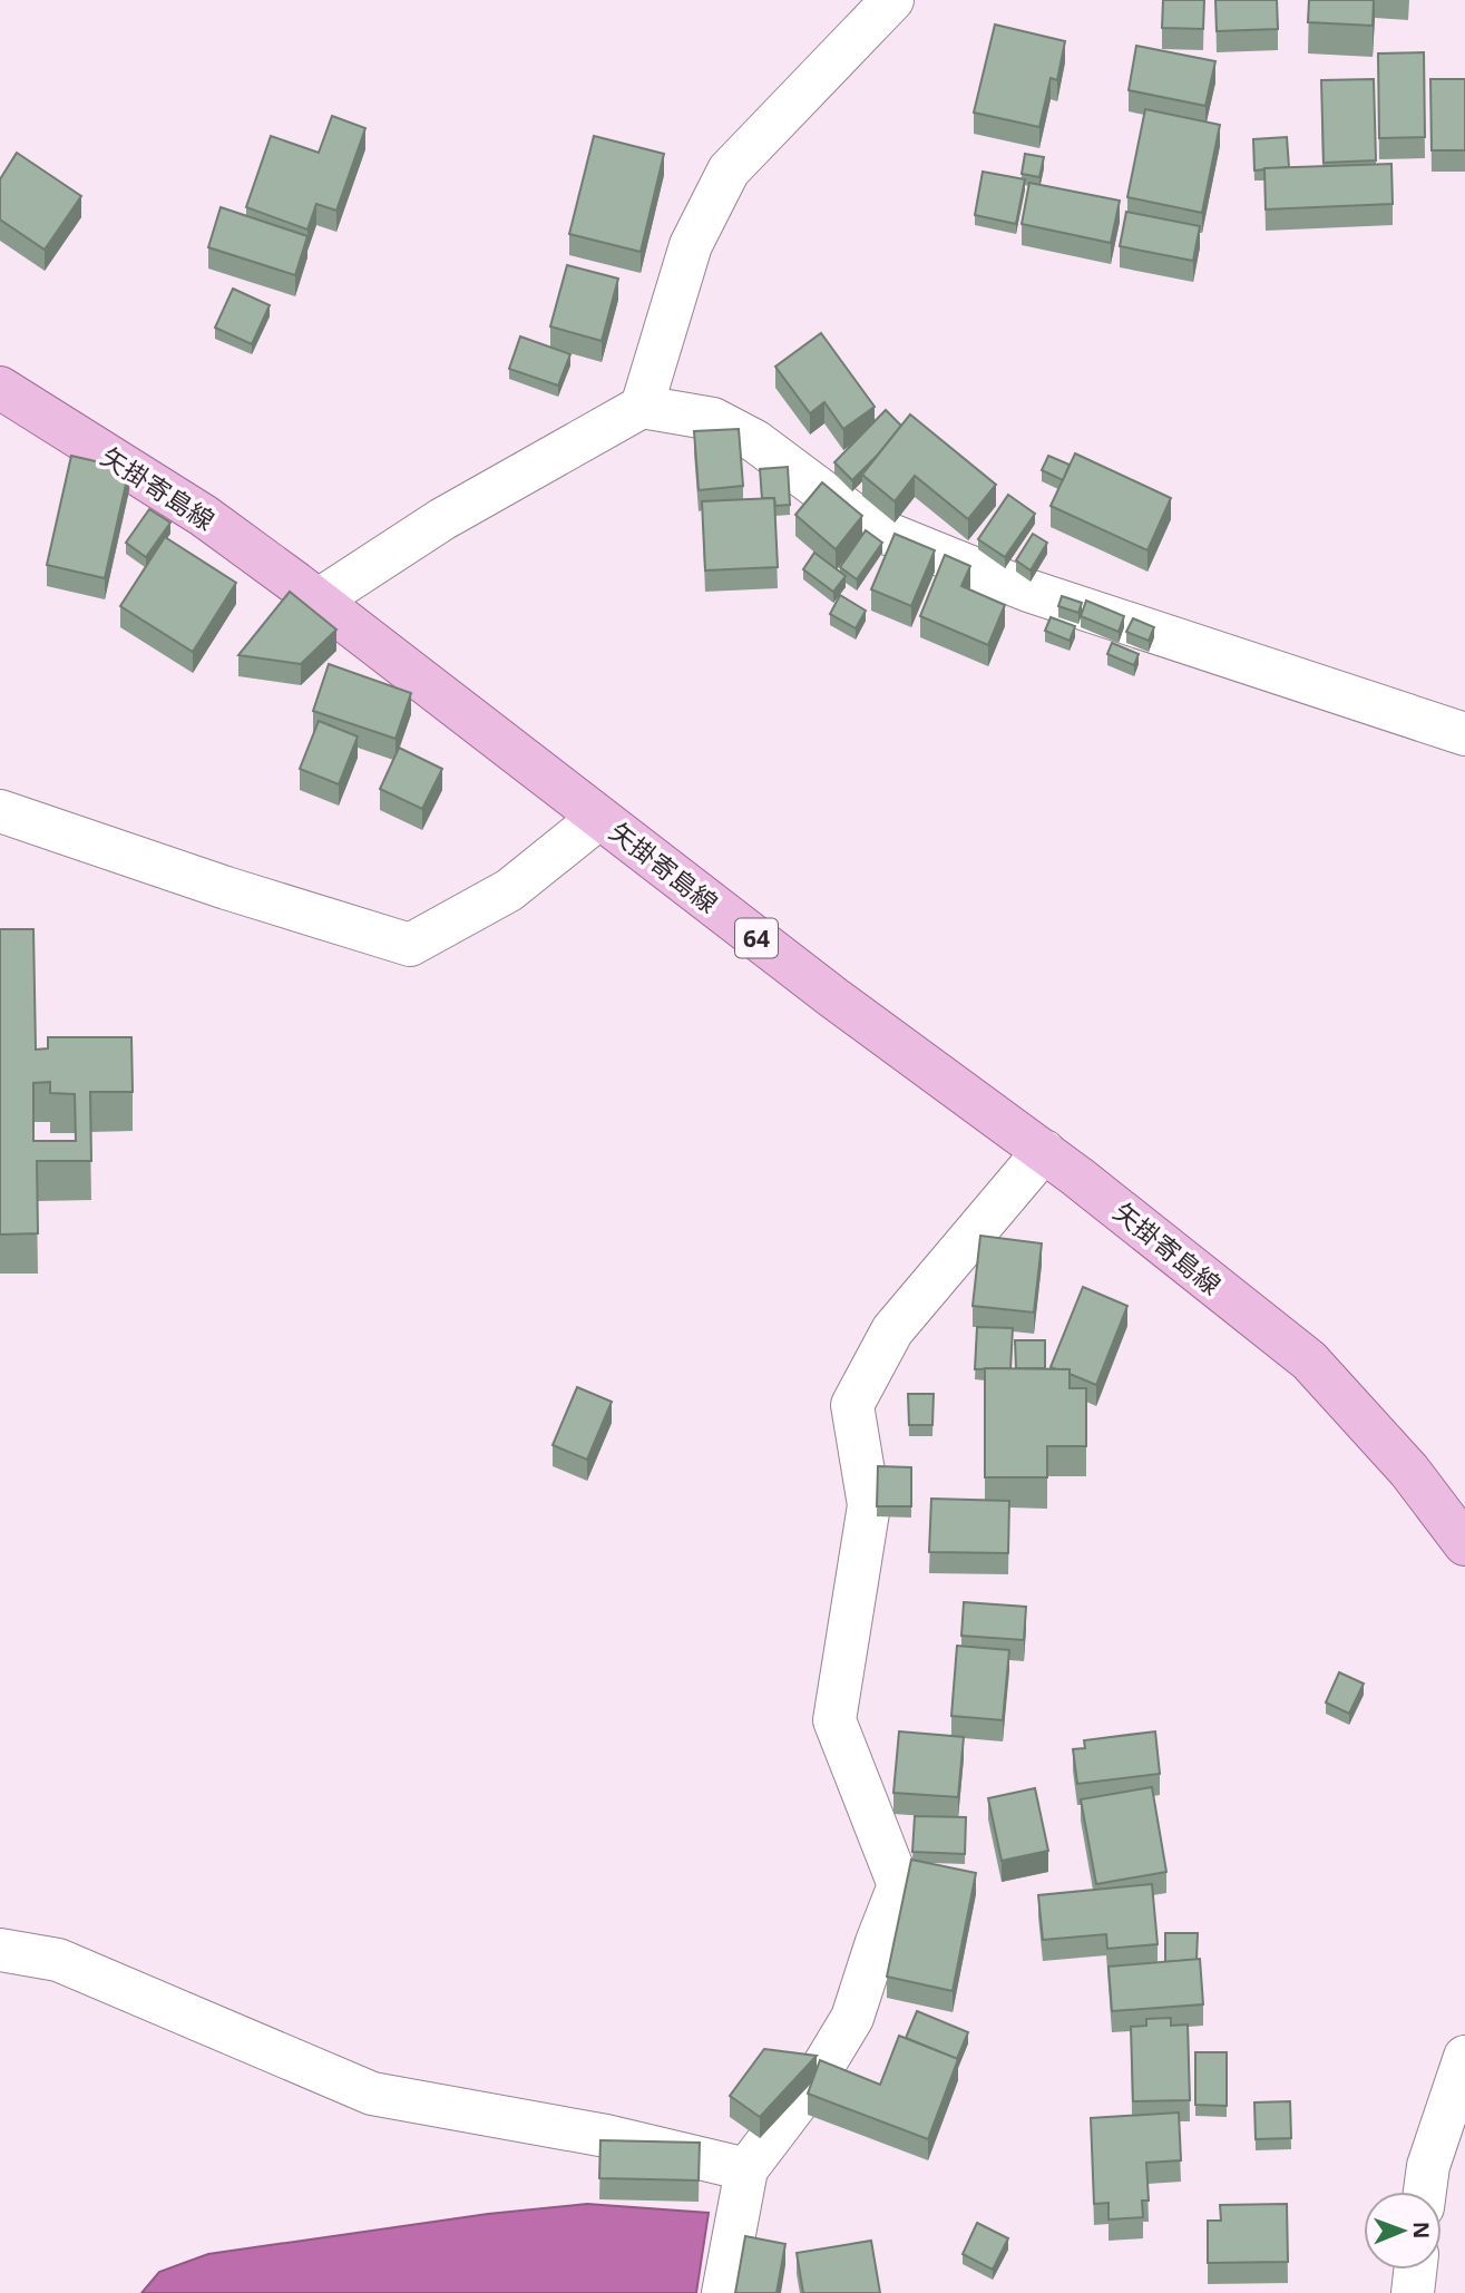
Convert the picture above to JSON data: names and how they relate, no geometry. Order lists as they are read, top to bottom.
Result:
{
  "streets": {
    "main road": ["矢掛寄島線", "64"]
  },
  "north": "right"
}
